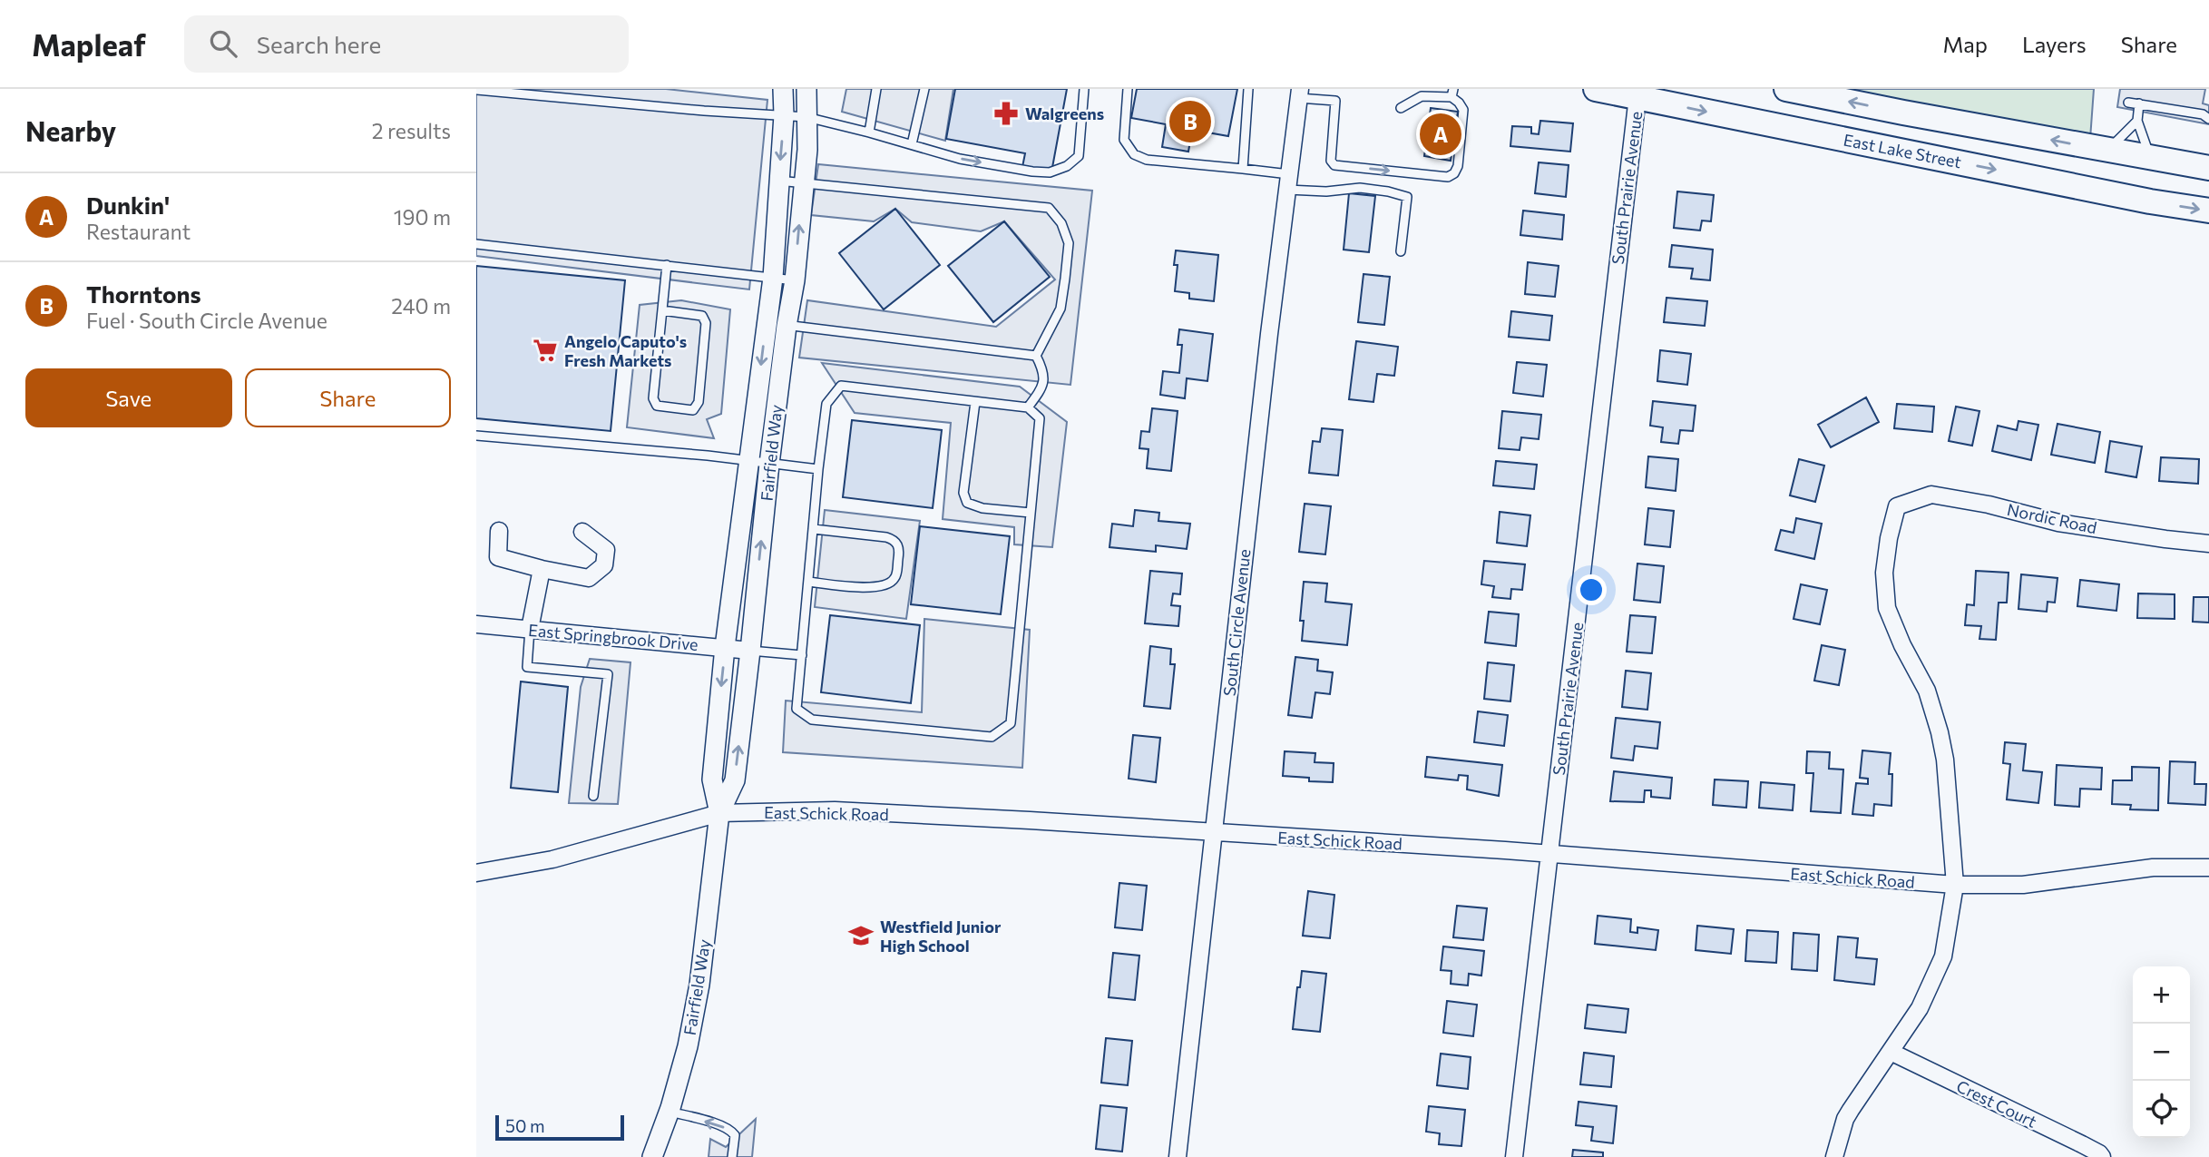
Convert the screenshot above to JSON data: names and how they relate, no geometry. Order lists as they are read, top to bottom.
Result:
{
  "streets": {
    "main road": ["East Lake Street"],
    "street": [
      "South Prairie Avenue",
      "Fairfield Way",
      "Nordic Road",
      "South Circle Avenue",
      "East Springbrook Drive",
      "East Schick Road",
      "Crest Court"
    ]
  },
  "crossings": [
    ["East Lake Street", "South Prairie Avenue"],
    ["South Prairie Avenue", "East Schick Road"],
    ["Fairfield Way", "East Springbrook Drive"],
    ["Fairfield Way", "East Schick Road"],
    ["Nordic Road", "East Schick Road"],
    ["South Circle Avenue", "East Schick Road"]
  ],
  "places": {
    "pharmacy": ["Walgreens"],
    "supermarket": ["Angelo Caputo's Fresh Markets"],
    "school or university": ["Westfield Junior High School"]
  },
  "scale_bar": "50 m",
  "page": {
    "header": "Mapleaf",
    "search": "Search here",
    "nav": ["Map", "Layers", "Share"],
    "heading": ["Nearby", "2 results"],
    "pins": ["B", "A"],
    "list": [
      {
        "mark": "A",
        "name": "Dunkin'",
        "note": "Restaurant",
        "value": "190 m"
      },
      {
        "mark": "B",
        "name": "Thorntons",
        "note": "Fuel · South Circle Avenue",
        "value": "240 m"
      }
    ],
    "buttons": ["Save", "Share"],
    "map_buttons": ["+", "−"],
    "scale": "50 m"
  }
}
